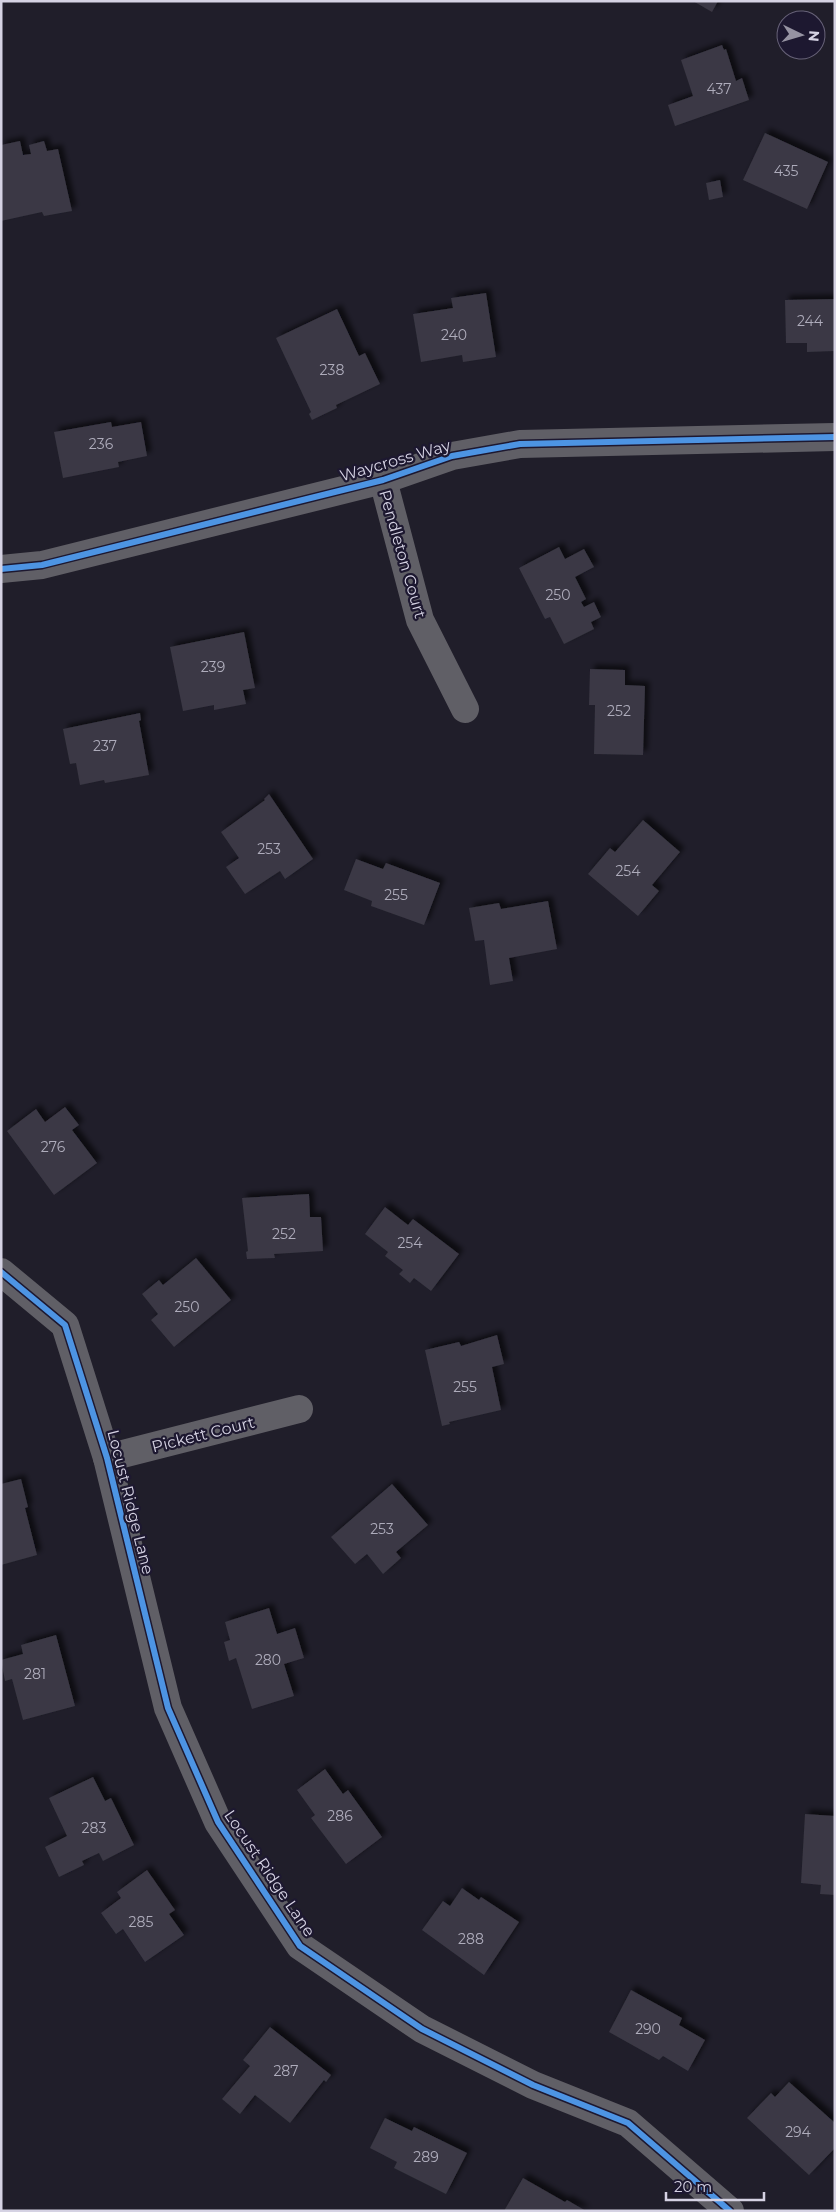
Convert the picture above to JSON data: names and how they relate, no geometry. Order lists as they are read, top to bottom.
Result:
{
  "streets": {
    "street": [
      "Waycross Way",
      "Pendleton Court",
      "Pickett Court",
      "Locust Ridge Lane"
    ]
  },
  "crossings": [
    ["Waycross Way", "Pendleton Court"],
    ["Pickett Court", "Locust Ridge Lane"]
  ],
  "house_numbers": [
    "437",
    "435",
    "244",
    "240",
    "238",
    "236",
    "250",
    "239",
    "252",
    "237",
    "253",
    "254",
    "255",
    "276",
    "252",
    "254",
    "250",
    "255",
    "253",
    "280",
    "281",
    "286",
    "283",
    "285",
    "288",
    "290",
    "287",
    "294",
    "289"
  ],
  "scale_bar": "20 m",
  "north": "right"
}
